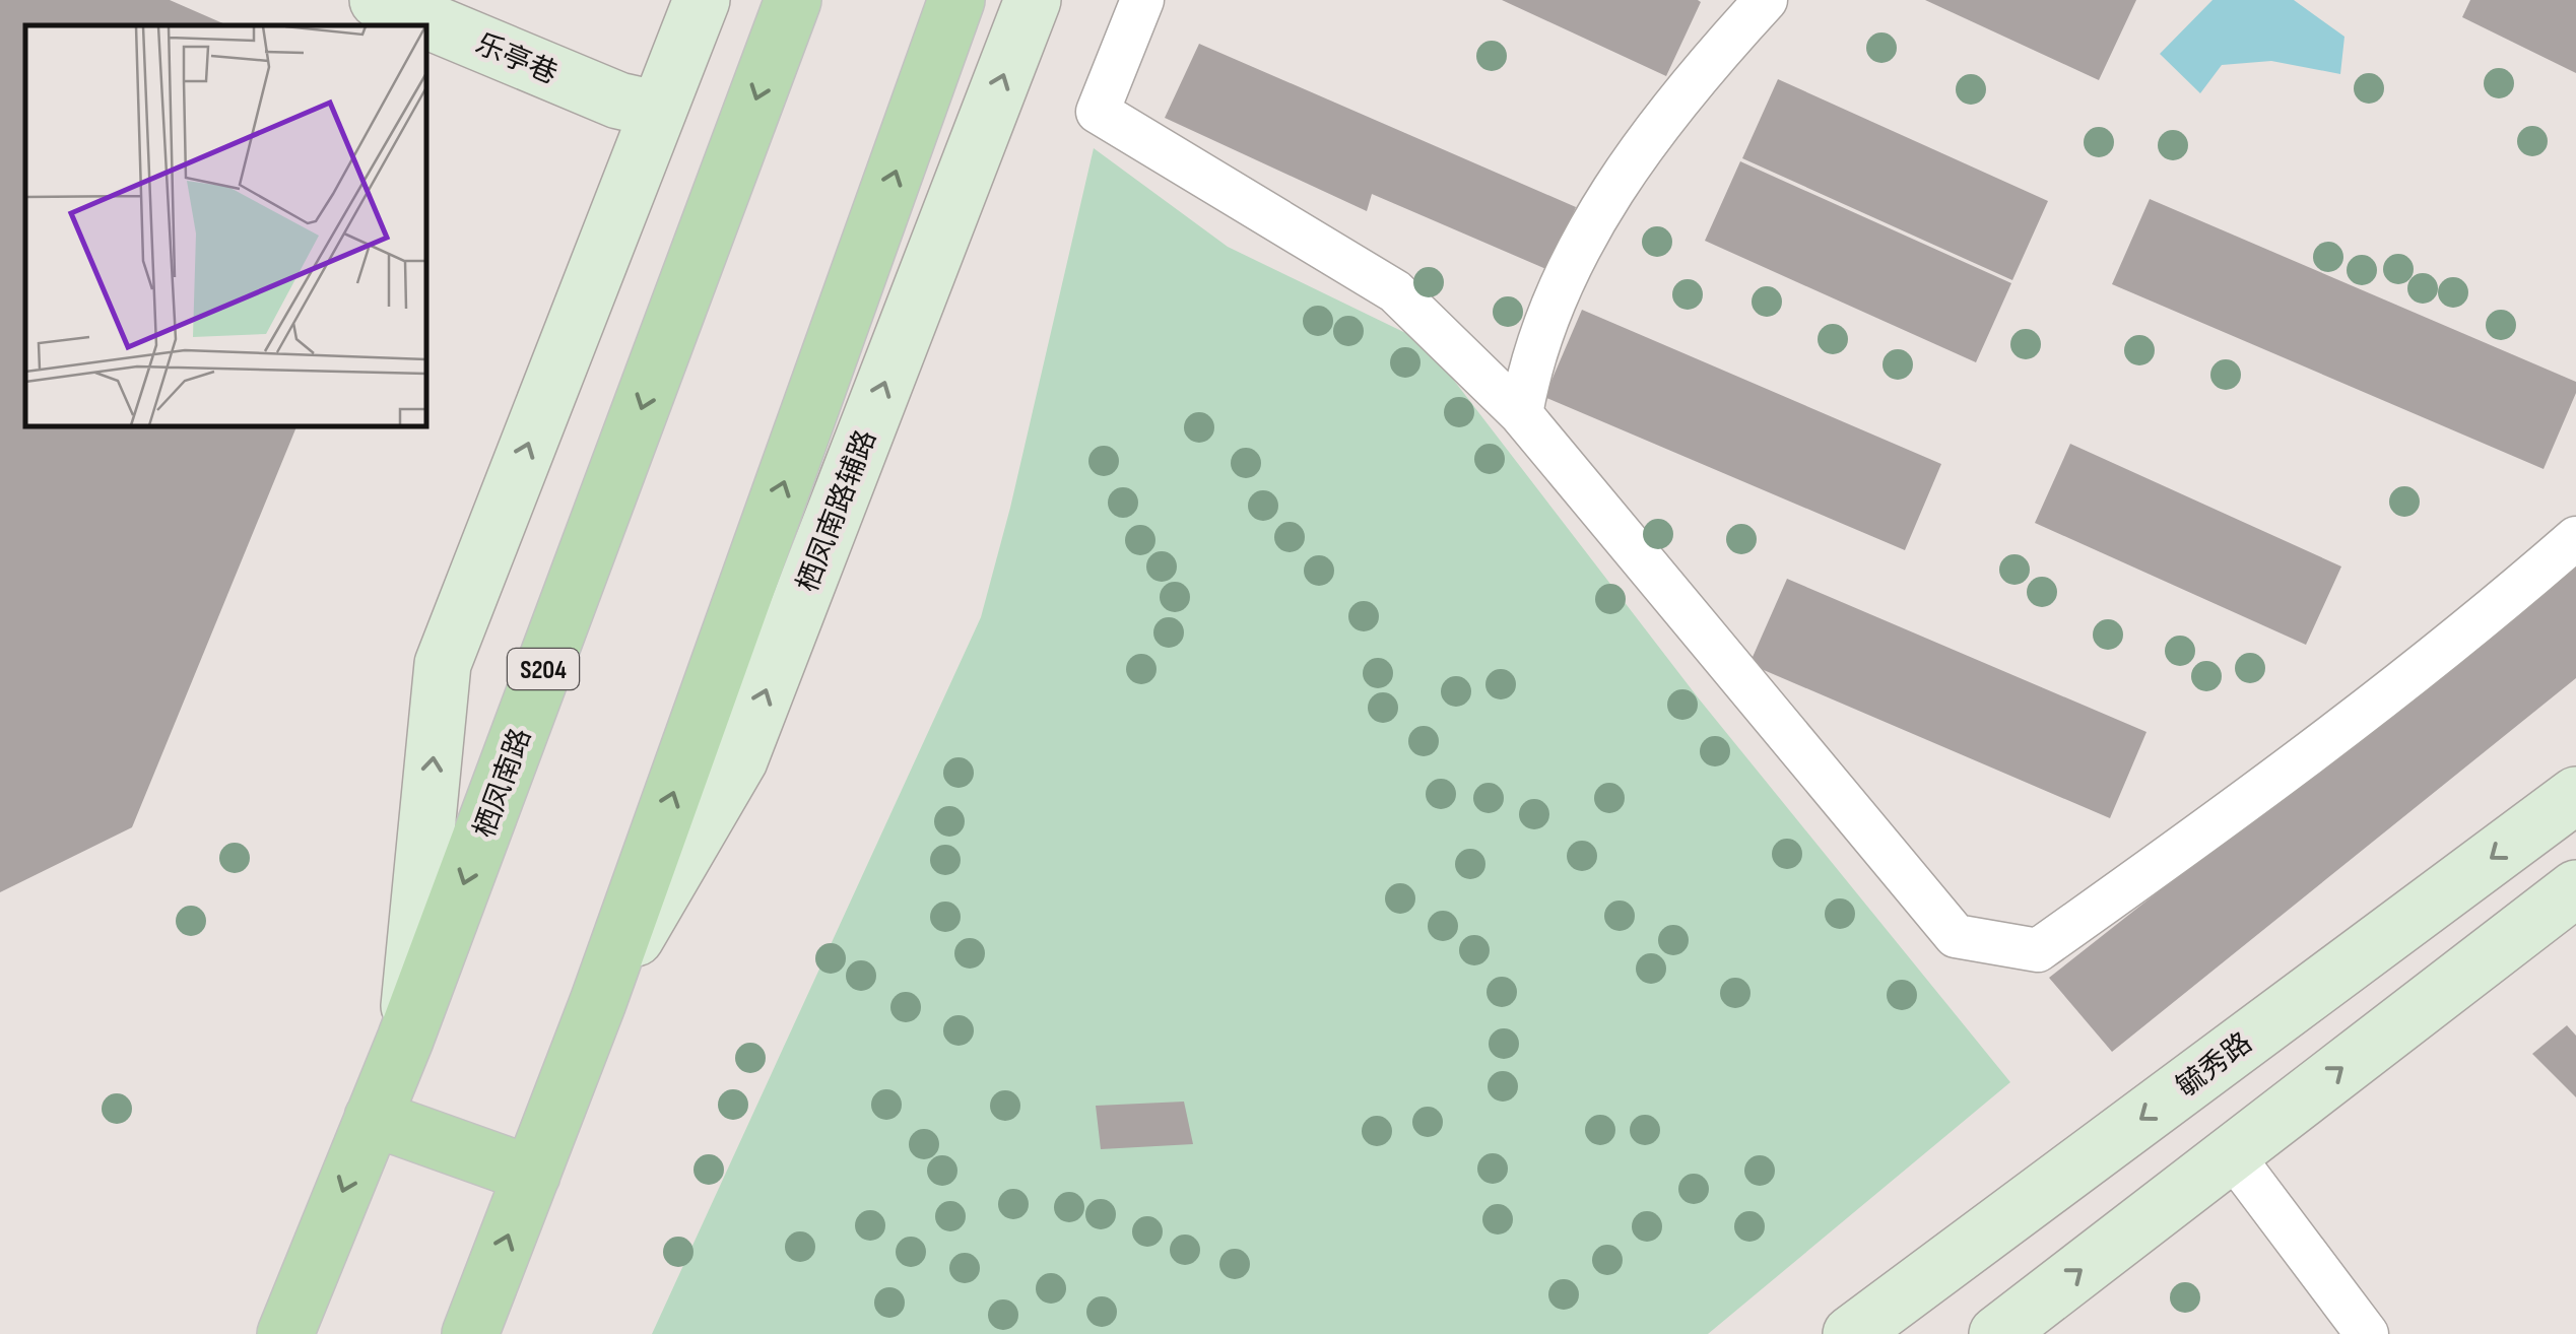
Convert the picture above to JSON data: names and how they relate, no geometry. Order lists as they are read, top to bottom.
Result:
{
  "streets": {
    "main road": ["S204", "栖凤南路"],
    "street": ["乐亭巷", "栖凤南路辅路", "毓秀路"]
  }
}
